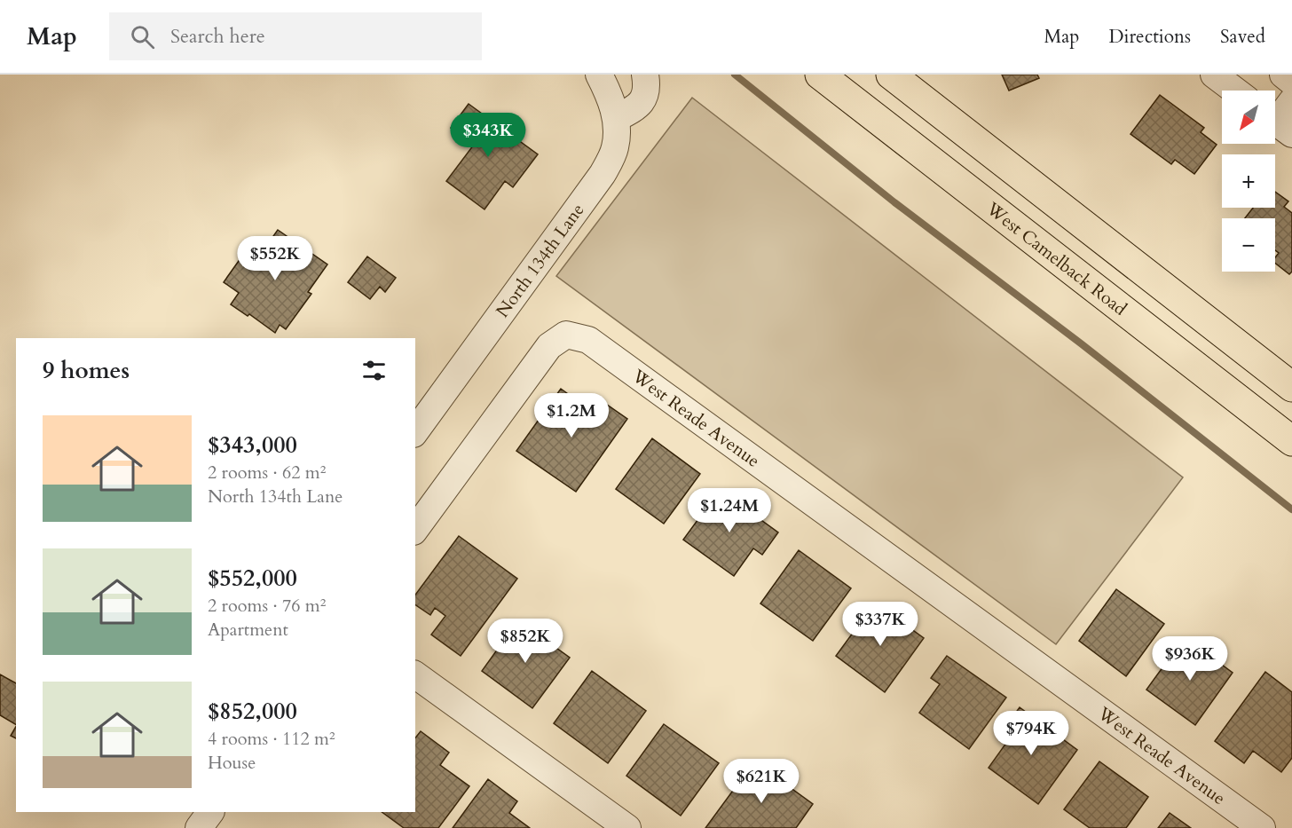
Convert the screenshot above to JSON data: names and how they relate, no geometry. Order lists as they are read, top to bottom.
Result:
{
  "streets": {
    "main road": ["West Camelback Road"],
    "street": ["North 134th Lane", "West Reade Avenue"]
  },
  "north": "bottom left",
  "page": {
    "header": "Map",
    "search": "Search here",
    "nav": ["Map", "Directions", "Saved"],
    "map_buttons": ["+", "−"],
    "price": [
      "$343K",
      "$552K",
      "$1.2M",
      "$1.24M",
      "$337K",
      "$852K",
      "$936K",
      "$794K",
      "$621K"
    ],
    "heading": "9 homes",
    "list": [
      {
        "name": "$343,000",
        "note": "2 rooms · 62 m² · North 134th Lane"
      },
      {
        "name": "$552,000",
        "note": "2 rooms · 76 m² · Apartment"
      },
      {
        "name": "$852,000",
        "note": "4 rooms · 112 m² · House"
      }
    ]
  }
}
